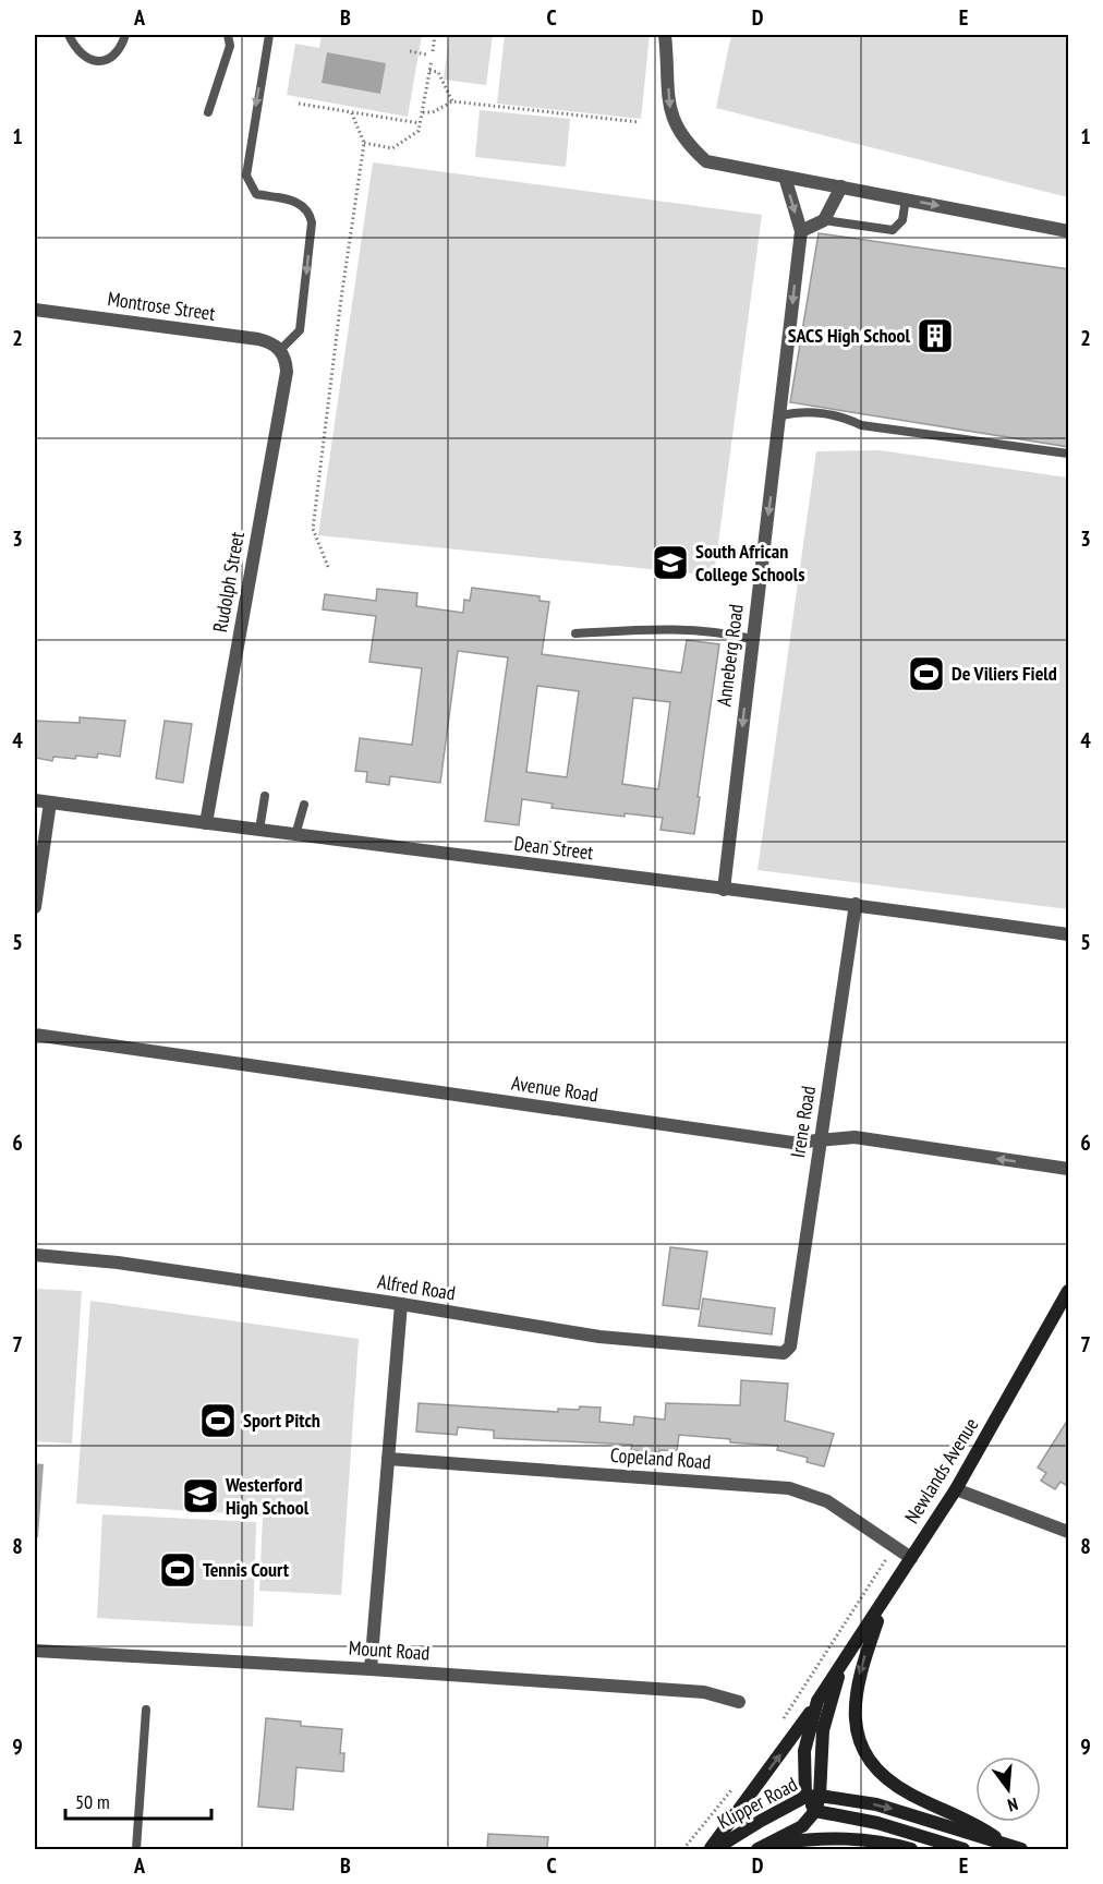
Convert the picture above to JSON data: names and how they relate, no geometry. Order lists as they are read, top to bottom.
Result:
{
  "streets": {
    "main road": ["Newlands Avenue", "Klipper Road"],
    "street": [
      "Montrose Street",
      "Rudolph Street",
      "Anneberg Road",
      "Dean Street",
      "Avenue Road",
      "Irene Road",
      "Alfred Road",
      "Copeland Road",
      "Mount Road"
    ]
  },
  "crossings": [
    ["Montrose Street", "Rudolph Street"],
    ["Rudolph Street", "Dean Street"],
    ["Anneberg Road", "Dean Street"],
    ["Dean Street", "Irene Road"],
    ["Avenue Road", "Irene Road"],
    ["Irene Road", "Alfred Road"],
    ["Copeland Road", "Newlands Avenue"],
    ["Newlands Avenue", "Klipper Road"]
  ],
  "one_way": ["Anneberg Road"],
  "places": {
    "building": ["SACS High School"],
    "school or university": ["South African College Schools", "Westerford High School"],
    "sports": ["De Viliers Field", "Sport Pitch", "Tennis Court"]
  },
  "scale_bar": "50 m",
  "north": "bottom",
  "grid": {
    "columns": [
      "A",
      "B",
      "C",
      "D",
      "E"
    ],
    "rows": [
      "1",
      "2",
      "3",
      "4",
      "5",
      "6",
      "7",
      "8",
      "9"
    ]
  }
}
